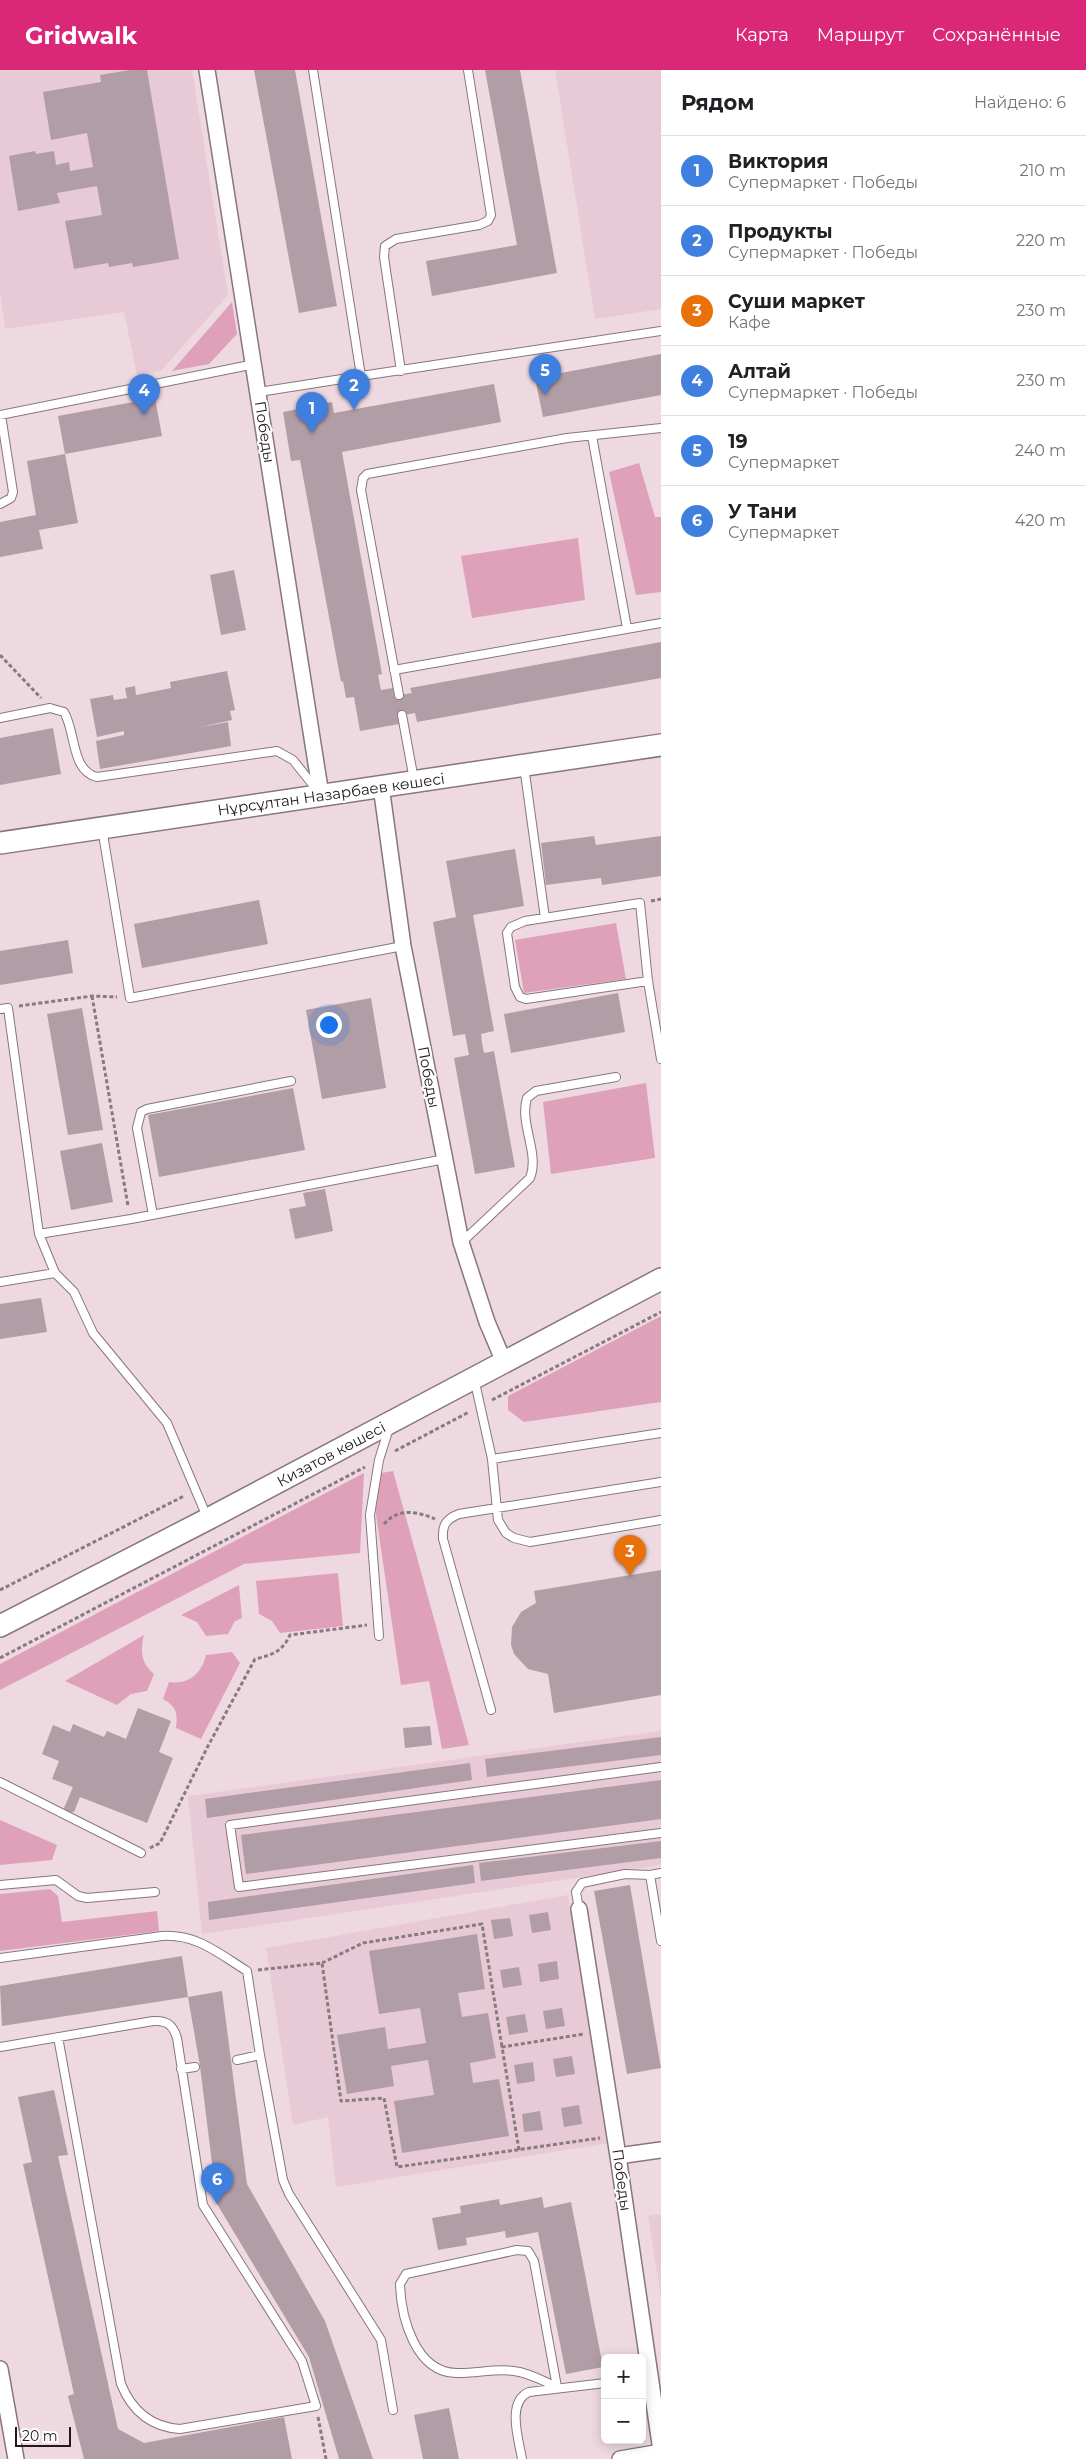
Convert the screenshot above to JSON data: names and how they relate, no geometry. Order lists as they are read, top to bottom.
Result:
{
  "streets": {
    "main road": ["Нұрсұлтан Назарбаев көшесі", "Кизатов көшесі"],
    "street": ["Победы"]
  },
  "crossings": [
    ["Победы", "Нұрсұлтан Назарбаев көшесі"],
    ["Победы", "Кизатов көшесі"]
  ],
  "scale_bar": "20 m",
  "page": {
    "header": "Gridwalk",
    "nav": ["Карта", "Маршрут", "Сохранённые"],
    "heading": ["Рядом", "Найдено: 6"],
    "list": [
      {
        "mark": "1",
        "name": "Виктория",
        "note": "Супермаркет · Победы",
        "value": "210 m"
      },
      {
        "mark": "2",
        "name": "Продукты",
        "note": "Супермаркет · Победы",
        "value": "220 m"
      },
      {
        "mark": "3",
        "name": "Суши маркет",
        "note": "Кафе",
        "value": "230 m"
      },
      {
        "mark": "4",
        "name": "Алтай",
        "note": "Супермаркет · Победы",
        "value": "230 m"
      },
      {
        "mark": "5",
        "name": "19",
        "note": "Супермаркет",
        "value": "240 m"
      },
      {
        "mark": "6",
        "name": "У Тани",
        "note": "Супермаркет",
        "value": "420 m"
      }
    ],
    "pins": [
      "5",
      "2",
      "4",
      "1",
      "3",
      "6"
    ],
    "map_buttons": ["+", "−"],
    "scale": "20 m"
  }
}
